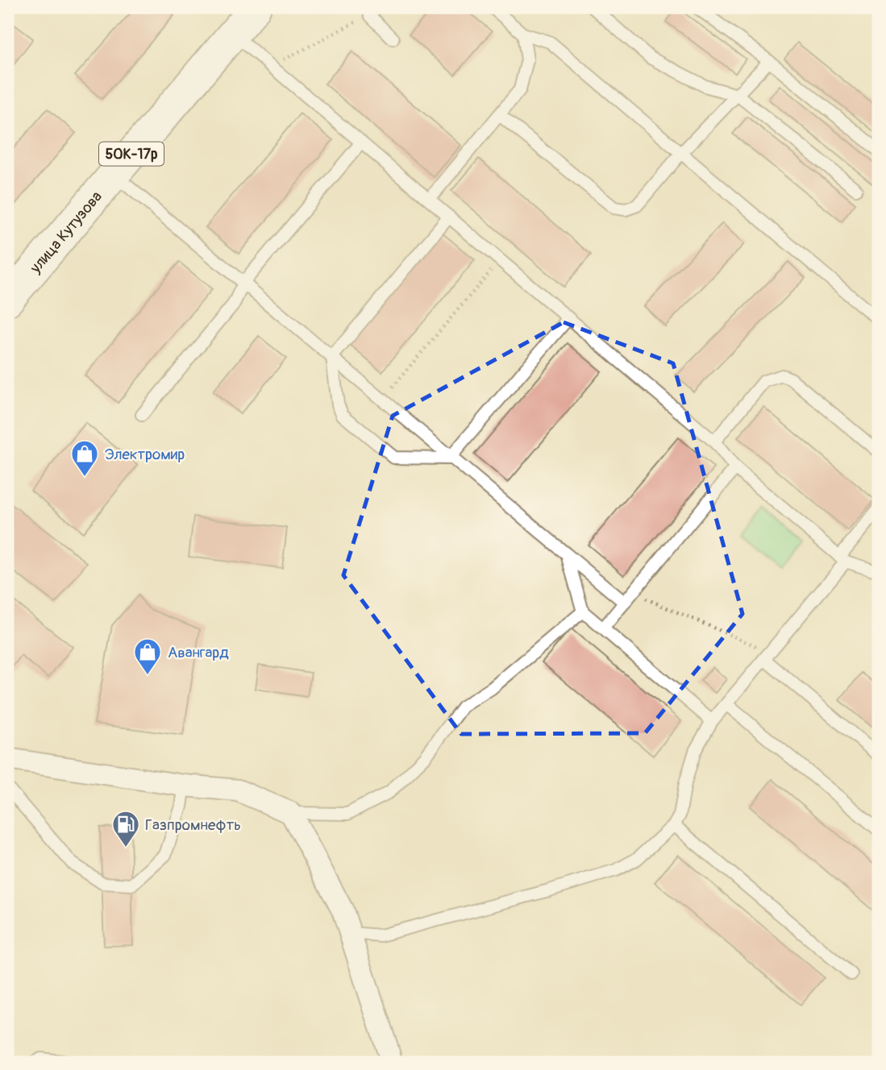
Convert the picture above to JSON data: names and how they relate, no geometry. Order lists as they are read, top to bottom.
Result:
{
  "streets": {
    "main road": ["50К-17р", "улица Кутузова"]
  },
  "places": {
    "shop": ["Электромир", "Авангард"],
    "fuel station": ["Газпромнефть"]
  }
}
